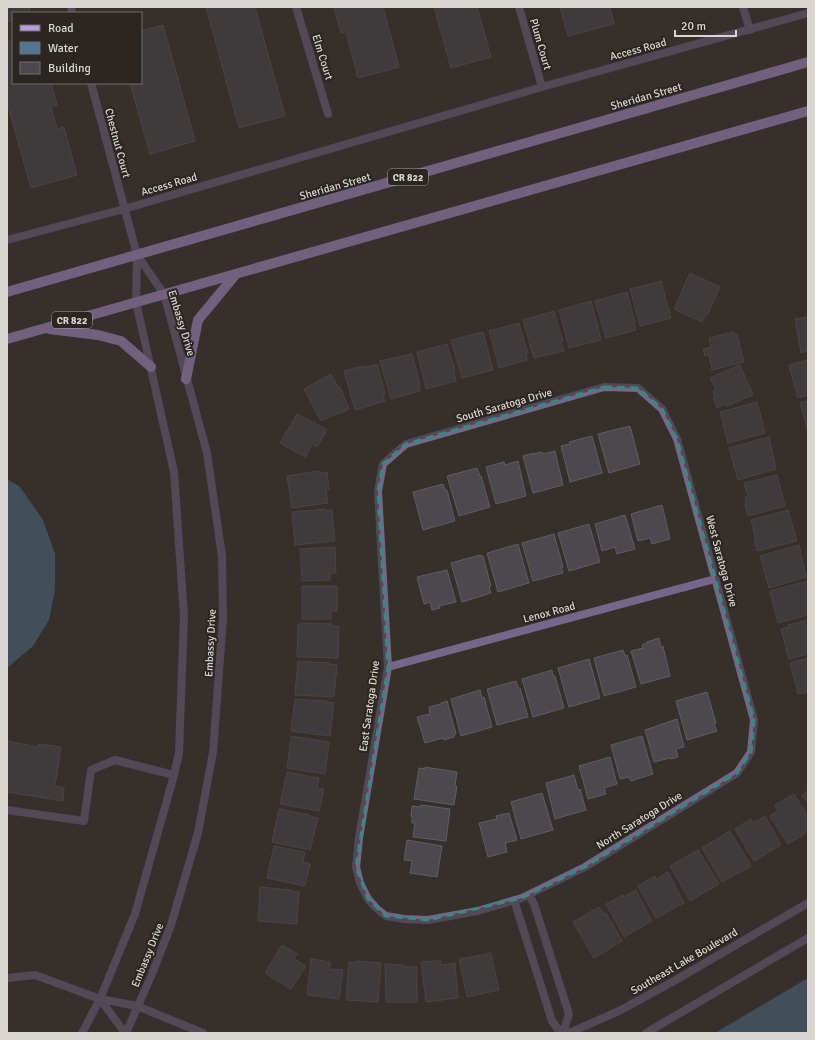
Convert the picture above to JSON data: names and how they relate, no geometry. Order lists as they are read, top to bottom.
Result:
{
  "streets": {
    "main road": ["Sheridan Street", "CR 822"],
    "street": [
      "Plum Court",
      "Access Road",
      "Elm Court",
      "Chestnut Court",
      "Embassy Drive",
      "South Saratoga Drive",
      "West Saratoga Drive",
      "Lenox Road",
      "East Saratoga Drive",
      "North Saratoga Drive",
      "Southeast Lake Boulevard"
    ]
  },
  "crossings": [
    ["Plum Court", "Access Road"],
    ["Access Road", "Chestnut Court"],
    ["Sheridan Street", "Chestnut Court"],
    ["Sheridan Street", "Embassy Drive"],
    ["Chestnut Court", "CR 822"],
    ["Chestnut Court", "Embassy Drive"],
    ["CR 822", "Embassy Drive"],
    ["South Saratoga Drive", "West Saratoga Drive"],
    ["South Saratoga Drive", "East Saratoga Drive"],
    ["West Saratoga Drive", "Lenox Road"],
    ["West Saratoga Drive", "North Saratoga Drive"],
    ["Lenox Road", "East Saratoga Drive"],
    ["East Saratoga Drive", "North Saratoga Drive"]
  ],
  "legend": ["Road", "Water", "Building"],
  "scale_bar": "20 m"
}
